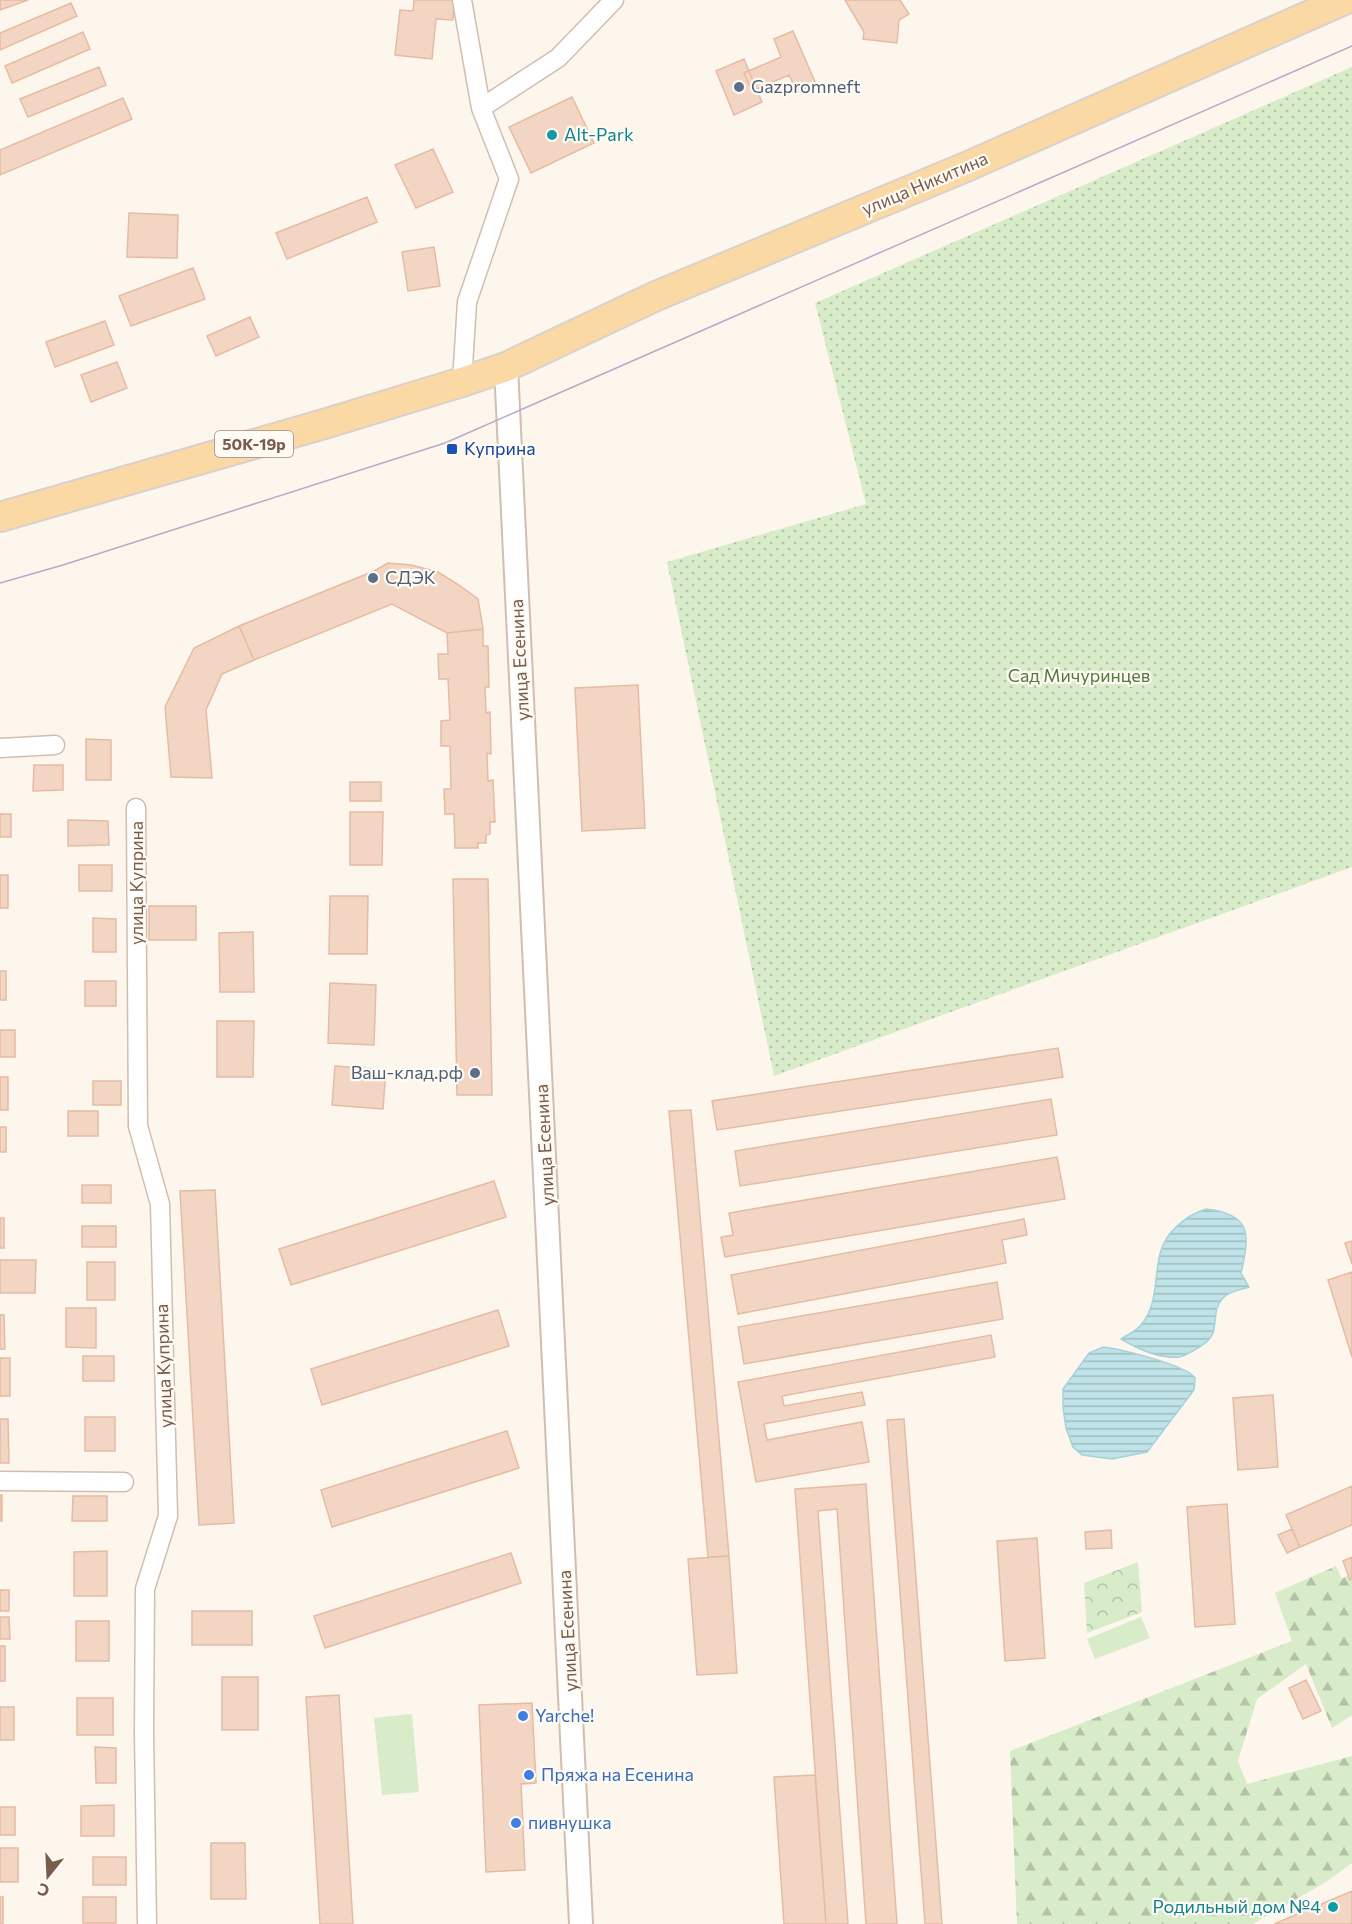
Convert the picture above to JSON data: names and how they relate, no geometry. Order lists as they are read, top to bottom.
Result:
{
  "streets": {
    "main road": ["улица Никитина", "50К-19р"],
    "street": ["улица Есенина", "улица Куприна"]
  },
  "crossings": [
    ["улица Никитина", "50К-19р"],
    ["улица Никитина", "улица Есенина"],
    ["50К-19р", "улица Есенина"]
  ],
  "parks": ["Сад Мичуринцев"],
  "places": {
    "other": [
      "Gazpromneft",
      "Alt-Park",
      "СДЭК",
      "Ваш-клад.рф",
      "Yarche!",
      "Пряжа на Есенина",
      "пивнушка",
      "Родильный дом №4"
    ],
    "transit": ["Куприна"]
  },
  "north": "bottom"
}
